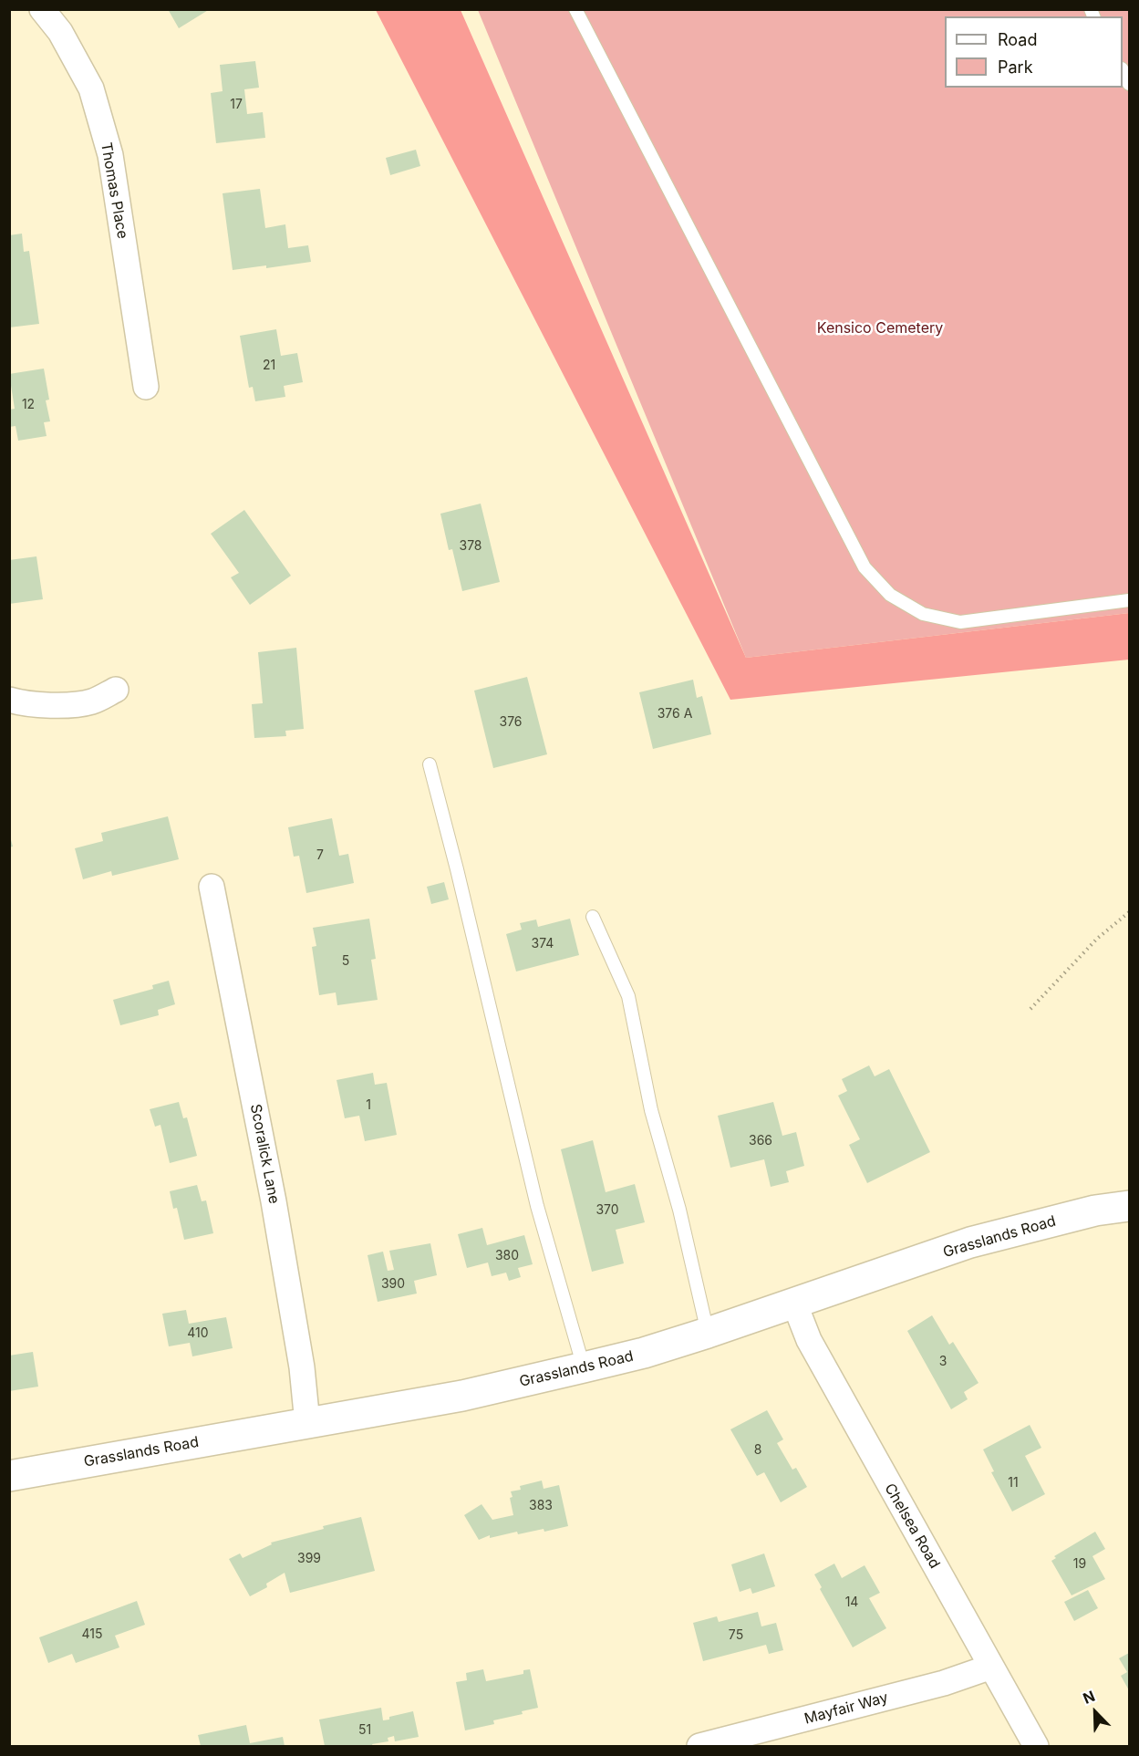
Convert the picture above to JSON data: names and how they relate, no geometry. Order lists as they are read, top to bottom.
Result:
{
  "streets": {
    "main road": ["Grasslands Road"],
    "street": [
      "Thomas Place",
      "Scoralick Lane",
      "Chelsea Road",
      "Mayfair Way"
    ]
  },
  "crossings": [
    ["Scoralick Lane", "Grasslands Road"],
    ["Grasslands Road", "Chelsea Road"],
    ["Chelsea Road", "Mayfair Way"]
  ],
  "parks": ["Kensico Cemetery"],
  "house_numbers": [
    "17",
    "21",
    "12",
    "378",
    "376 A",
    "376",
    "7",
    "374",
    "5",
    "1",
    "366",
    "370",
    "380",
    "390",
    "410",
    "3",
    "8",
    "11",
    "383",
    "399",
    "19",
    "14",
    "415",
    "75",
    "51"
  ],
  "legend": ["Road", "Park"],
  "north": "top left"
}
